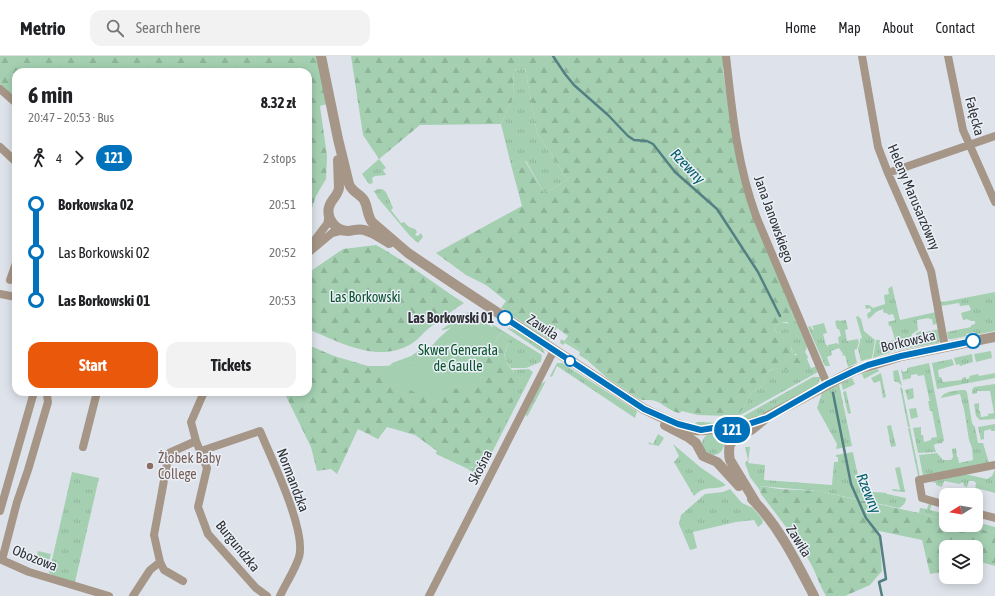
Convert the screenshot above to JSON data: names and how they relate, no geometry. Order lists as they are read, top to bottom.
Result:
{
  "streets": {
    "street": [
      "Fałęcka",
      "Heleny Marusarzówny",
      "Jana Janowskiego",
      "Zawiła",
      "Borkowska",
      "Skośna",
      "Normandzka",
      "Burgundzka",
      "Obozowa"
    ]
  },
  "crossings": [
    ["Heleny Marusarzówny", "Borkowska"],
    ["Jana Janowskiego", "Borkowska"],
    ["Zawiła", "Borkowska"],
    ["Zawiła", "Skośna"],
    ["Normandzka", "Burgundzka"]
  ],
  "water": ["Rzewny"],
  "parks": ["Las Borkowski", "Skwer Generała de Gaulle"],
  "places": ["Las Borkowski 01", "Żłobek Baby College"],
  "lines": ["bus line 121"],
  "north": "left",
  "page": {
    "header": "Metrio",
    "search": "Search here",
    "nav": [
      "Home",
      "Map",
      "About",
      "Contact"
    ],
    "on_map": "121",
    "heading": ["6 min", "20:47 – 20:53 · Bus", "8.32 zł"],
    "legs": ["4", "121", "2 stops"],
    "list": [
      {
        "name": "Borkowska 02",
        "value": "20:51"
      },
      {
        "name": "Las Borkowski 02",
        "value": "20:52"
      },
      {
        "name": "Las Borkowski 01",
        "value": "20:53"
      }
    ],
    "buttons": ["Start", "Tickets"]
  }
}
